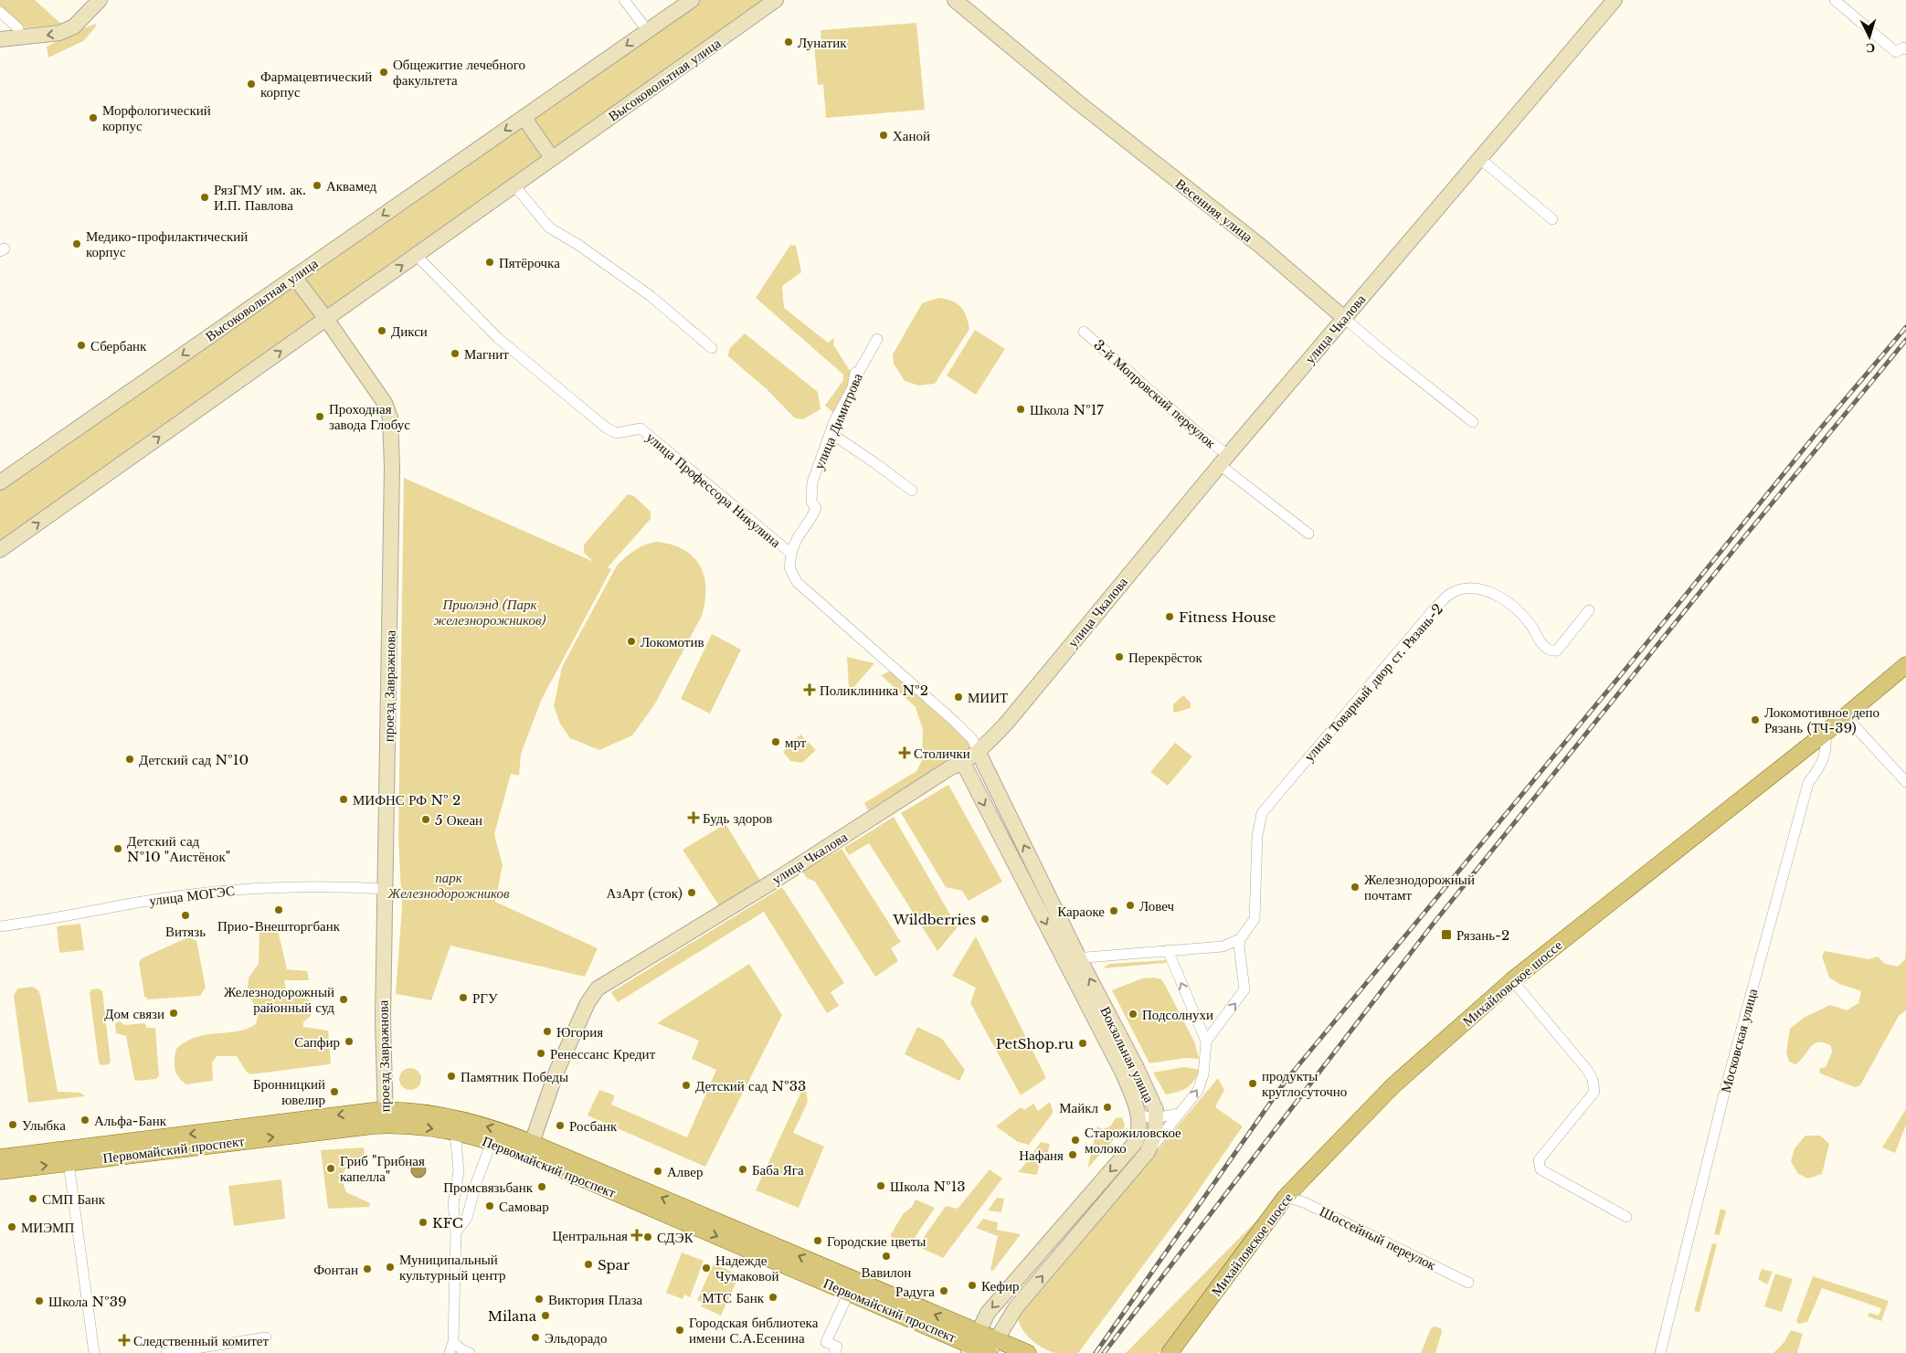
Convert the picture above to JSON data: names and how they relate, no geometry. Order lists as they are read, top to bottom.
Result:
{
  "streets": {
    "main road": ["Михайловское шоссе", "Первомайский проспект"],
    "street": [
      "Высоковольтная улица",
      "Весенняя улица",
      "улица Чкалова",
      "3-й Мопровский переулок",
      "улица Димитрова",
      "улица Профессора Никулина",
      "улица Товарный двор ст. Рязань-2",
      "проезд Завражнова",
      "улица МОГЭС",
      "Московская улица",
      "Вокзальная улица",
      "Шоссейный переулок"
    ]
  },
  "crossings": [
    ["Высоковольтная улица", "улица Профессора Никулина"],
    ["Высоковольтная улица", "проезд Завражнова"],
    ["Весенняя улица", "улица Чкалова"],
    ["улица Чкалова", "3-й Мопровский переулок"],
    ["улица Чкалова", "улица Профессора Никулина"],
    ["улица Чкалова", "Вокзальная улица"],
    ["улица Чкалова", "Первомайский проспект"],
    ["улица Димитрова", "улица Профессора Никулина"],
    ["улица Профессора Никулина", "Вокзальная улица"],
    ["проезд Завражнова", "улица МОГЭС"],
    ["проезд Завражнова", "Первомайский проспект"],
    ["Михайловское шоссе", "Московская улица"],
    ["Михайловское шоссе", "Шоссейный переулок"],
    ["Вокзальная улица", "Первомайский проспект"]
  ],
  "parks": ["Приолэнд (Парк железнорожников)", "парк Железнодорожников"],
  "places": {
    "other": [
      "Лунатик",
      "Общежитие лечебного факультета",
      "Фармацевтический корпус",
      "Морфологический корпус",
      "Ханой",
      "Аквамед",
      "РязГМУ им. ак. И.П. Павлова",
      "Медико-профилактический корпус",
      "Пятёрочка",
      "Дикси",
      "Сбербанк",
      "Магнит",
      "Школа №17",
      "Проходная завода Глобус",
      "Fitness House",
      "Локомотив",
      "Перекрёсток",
      "МИИТ",
      "Локомотивное депо Рязань (ТЧ-39)",
      "мрт",
      "Детский сад №10",
      "МИФНС РФ № 2",
      "5 Океан",
      "Детский сад №10 \"Аистёнок\"",
      "Железнодорожный почтамт",
      "АзАрт (сток)",
      "Ловеч",
      "Прио-Внешторгбанк",
      "Караоке",
      "Витязь",
      "Wildberries",
      "РГУ",
      "Железнодорожный районный суд",
      "Дом связи",
      "Подсолнухи",
      "Югория",
      "Сапфир",
      "PetShop.ru",
      "Ренессанс Кредит",
      "Памятник Победы",
      "продукты круглосуточно",
      "Детский сад №33",
      "Бронницкий ювелир",
      "Майкл",
      "Альфа-Банк",
      "Улыбка",
      "Росбанк",
      "Старожиловское молоко",
      "Нафаня",
      "Гриб \"Грибная капелла\"",
      "Баба Яга",
      "Алвер",
      "Школа №13",
      "Промсвязьбанк",
      "СМП Банк",
      "Самовар",
      "KFC",
      "МИЭМП",
      "СДЭК",
      "Городские цветы",
      "Вавилон",
      "Spar",
      "Муниципальный культурный центр",
      "Надежде Чумаковой",
      "Фонтан",
      "Кефир",
      "Радуга",
      "МТС Банк",
      "Виктория Плаза",
      "Школа №39",
      "Milana",
      "Городская библиотека имени С.А.Есенина",
      "Эльдорадо"
    ],
    "health": [
      "Поликлиника №2",
      "Столички",
      "Будь здоров",
      "Центральная",
      "Следственный комитет"
    ],
    "transit": ["Рязань-2"]
  },
  "north": "bottom"
}
